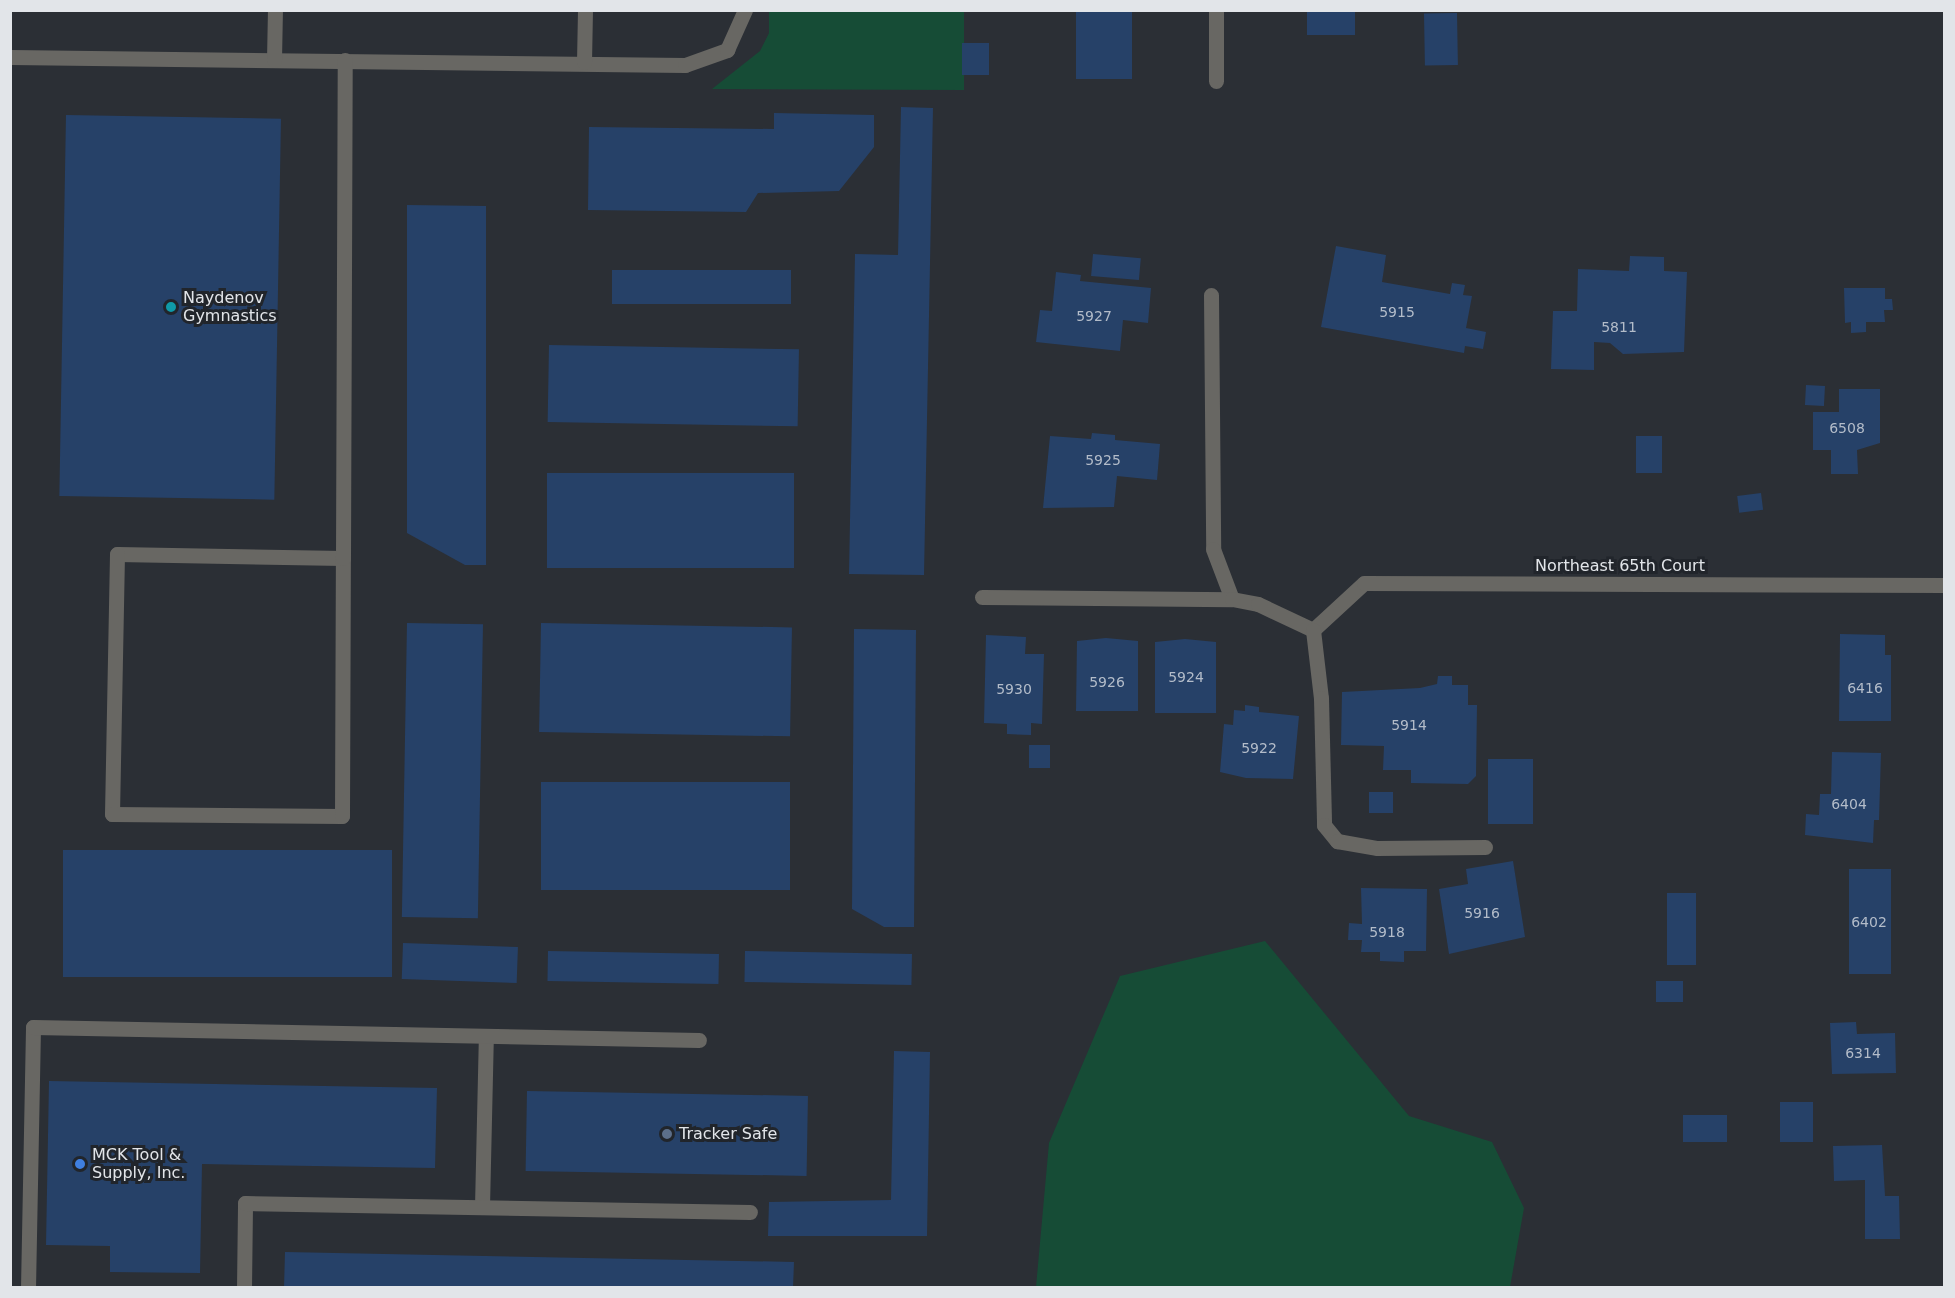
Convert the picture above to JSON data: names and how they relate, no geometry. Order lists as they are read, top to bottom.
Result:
{
  "streets": {
    "street": ["Northeast 65th Court"]
  },
  "places": ["Naydenov Gymnastics", "Tracker Safe", "MCK Tool & Supply, Inc."],
  "house_numbers": [
    "5915",
    "5927",
    "5811",
    "6508",
    "5925",
    "5924",
    "5926",
    "6416",
    "5930",
    "5914",
    "5922",
    "6404",
    "5916",
    "6402",
    "5918",
    "6314"
  ]
}
